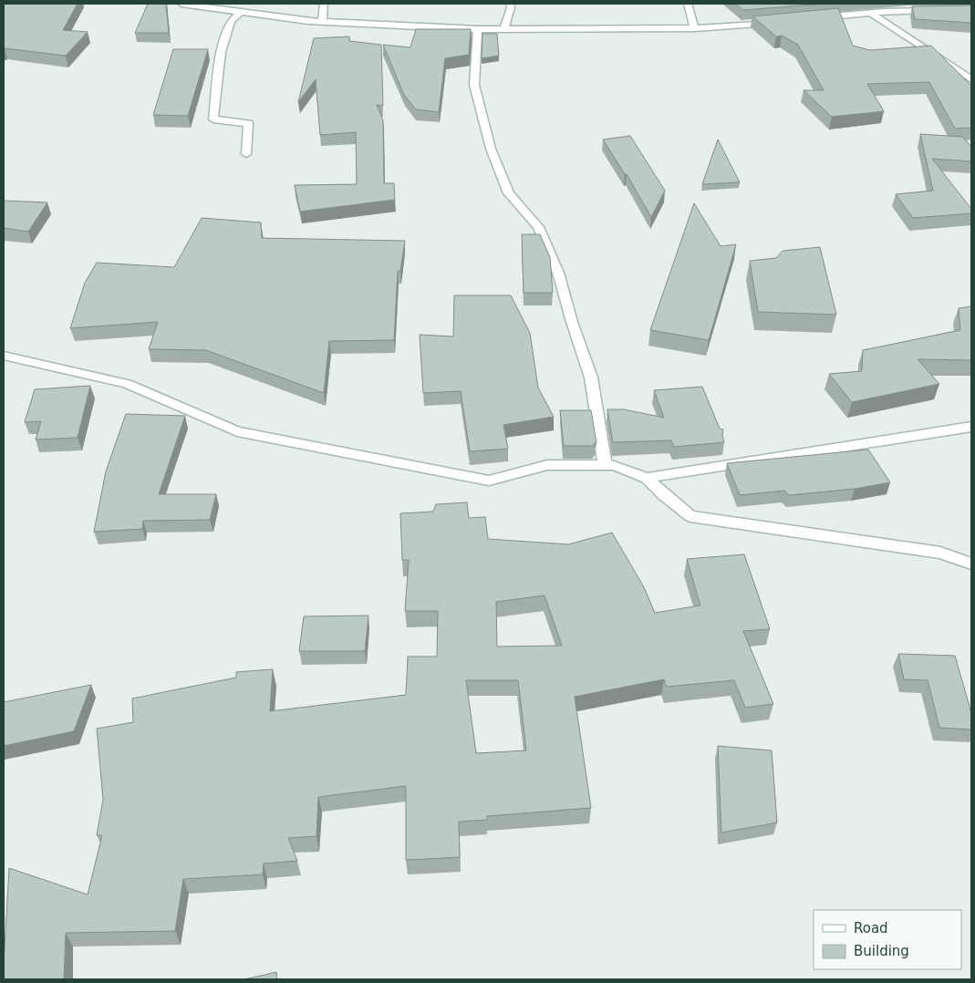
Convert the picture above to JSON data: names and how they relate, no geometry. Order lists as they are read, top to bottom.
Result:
{
  "legend": ["Road", "Building"]
}
